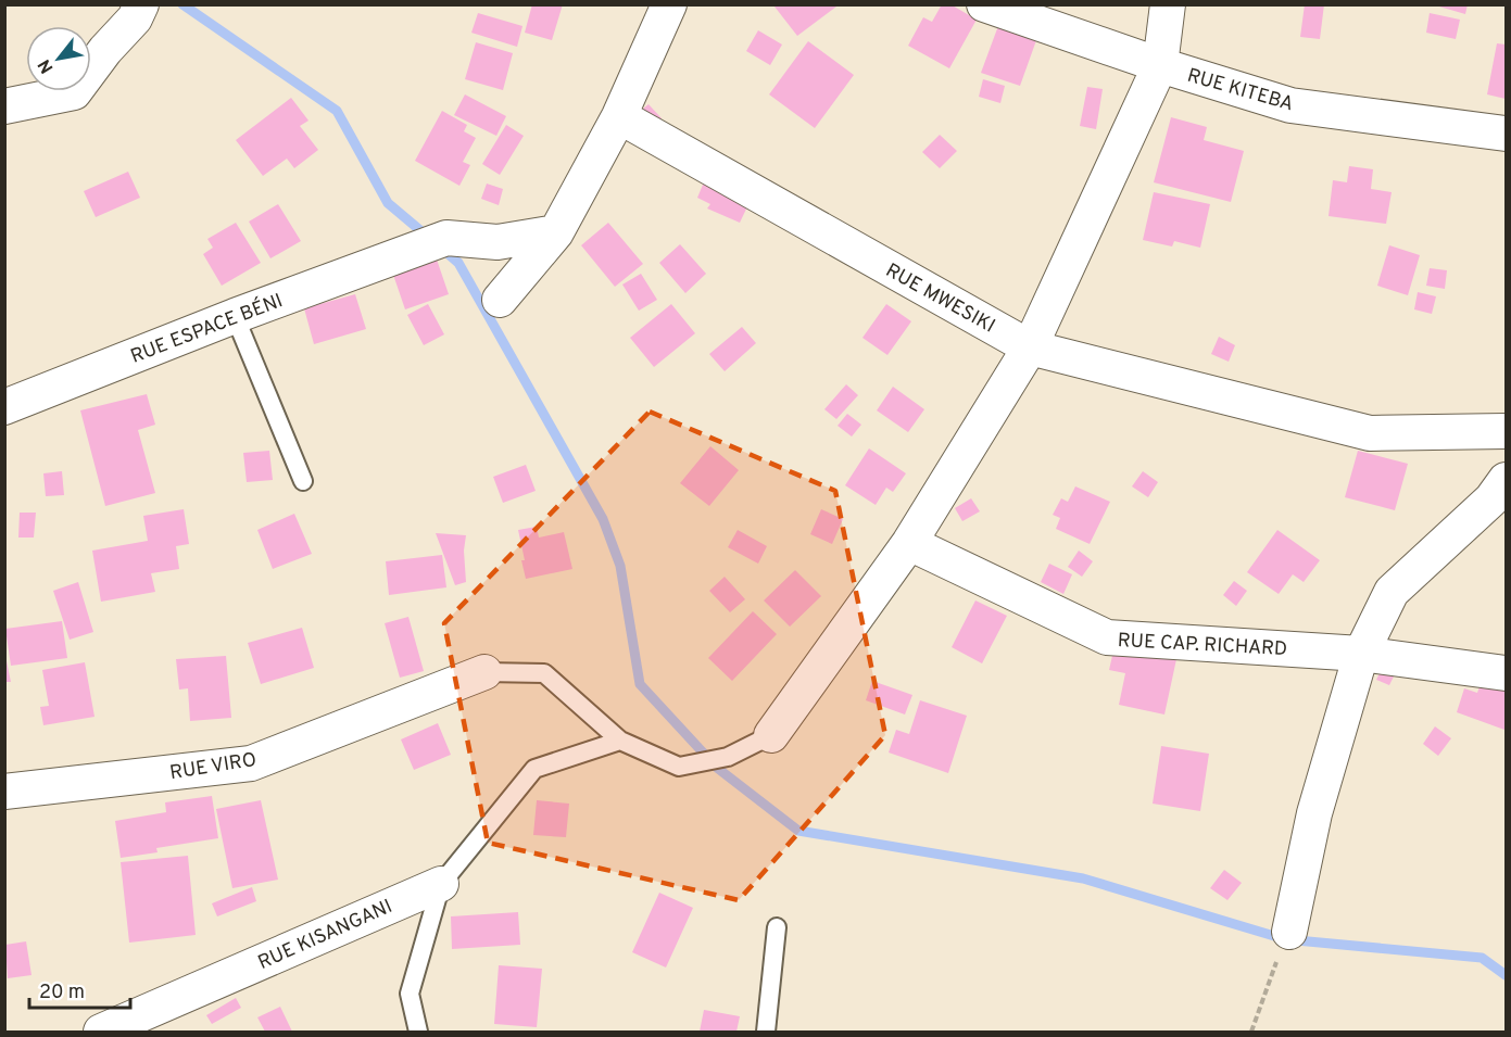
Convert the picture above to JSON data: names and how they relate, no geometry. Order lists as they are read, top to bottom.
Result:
{
  "streets": {
    "street": [
      "RUE KITEBA",
      "RUE MWESIKI",
      "RUE ESPACE BÉNI",
      "RUE CAP. RICHARD",
      "RUE VIRO",
      "RUE KISANGANI"
    ]
  },
  "scale_bar": "20 m",
  "north": "bottom left"
}
